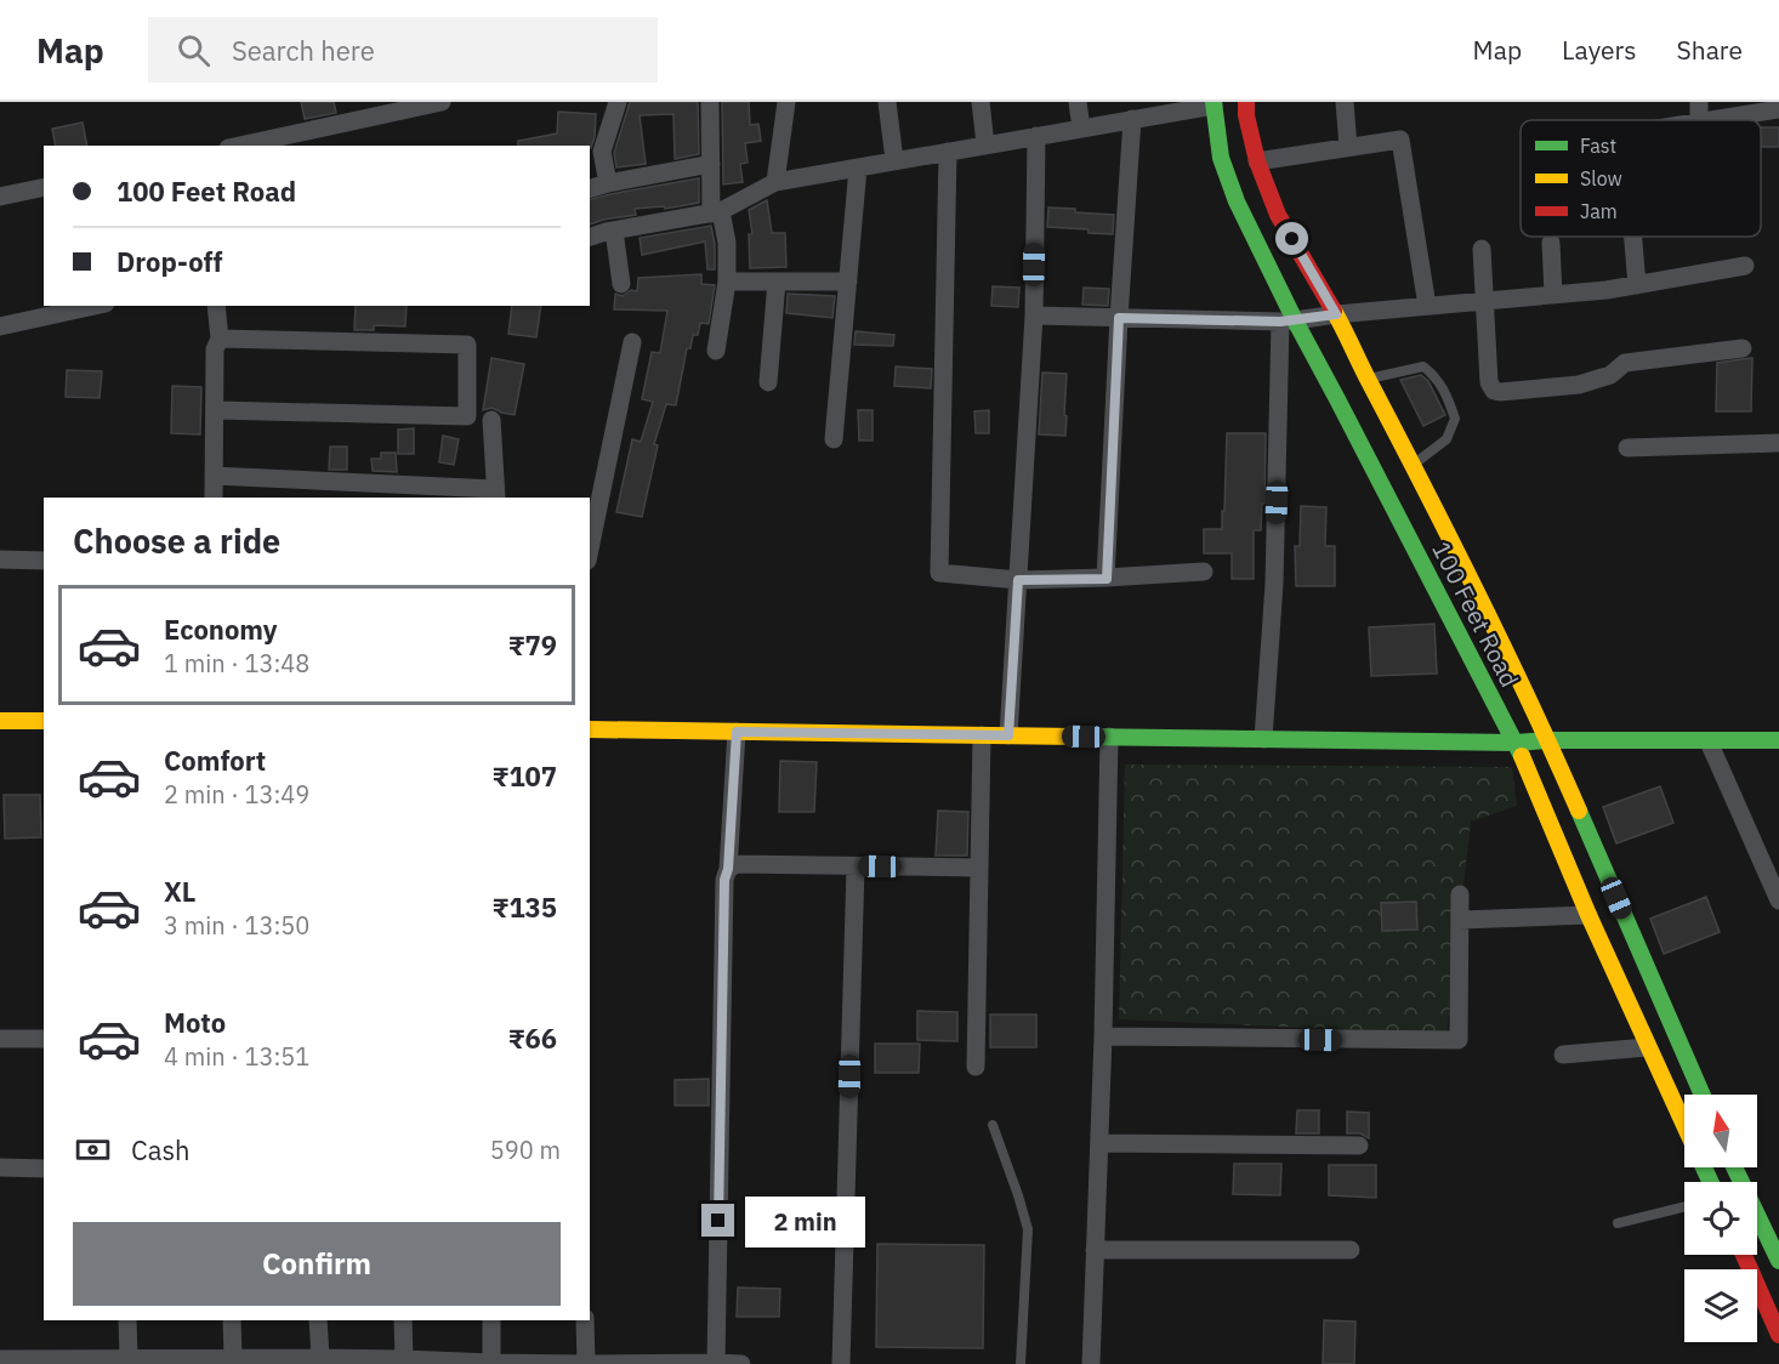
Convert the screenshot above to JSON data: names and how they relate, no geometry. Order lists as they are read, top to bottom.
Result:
{
  "streets": {
    "main road": ["100 Feet Road"]
  },
  "legend": ["Fast", "Slow", "Jam"],
  "north": "top",
  "page": {
    "header": "Map",
    "search": "Search here",
    "nav": ["Map", "Layers", "Share"],
    "banner": ["100 Feet Road", "Drop-off"],
    "heading": "Choose a ride",
    "list": [
      {
        "name": "Economy",
        "note": "1 min · 13:48",
        "value": "₹79"
      },
      {
        "name": "Comfort",
        "note": "2 min · 13:49",
        "value": "₹107"
      },
      {
        "name": "XL",
        "note": "3 min · 13:50",
        "value": "₹135"
      },
      {
        "name": "Moto",
        "note": "4 min · 13:51",
        "value": "₹66"
      }
    ],
    "pay": ["Cash", "590 m"],
    "bubble": "2 min",
    "buttons": "Confirm"
  }
}
